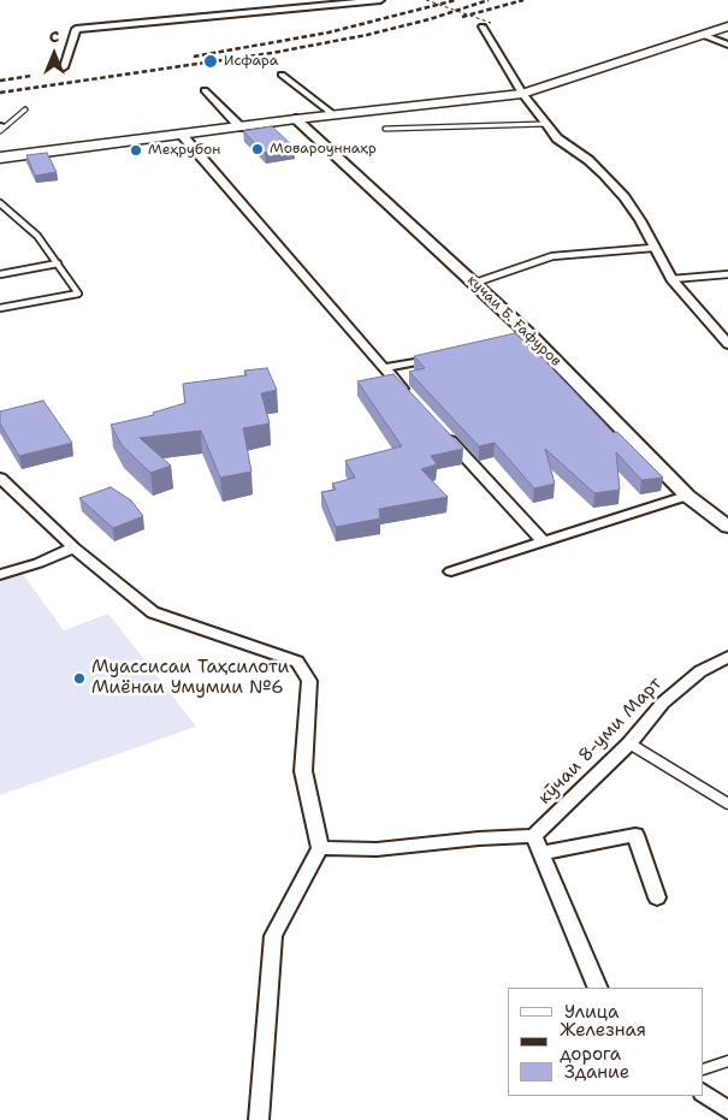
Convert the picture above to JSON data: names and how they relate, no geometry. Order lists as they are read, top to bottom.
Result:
{
  "streets": {
    "street": ["кучаи Б. Ғафуров", "кӯчаи 8-уми Март"]
  },
  "places": [
    "Исфара",
    "Мовароуннаҳр",
    "Меҳрубон",
    "Муассисаи Таҳсилоти Миёнаи Умумии №6"
  ],
  "legend": ["Улица", "Железная дорога", "Здание"],
  "north": "top"
}
